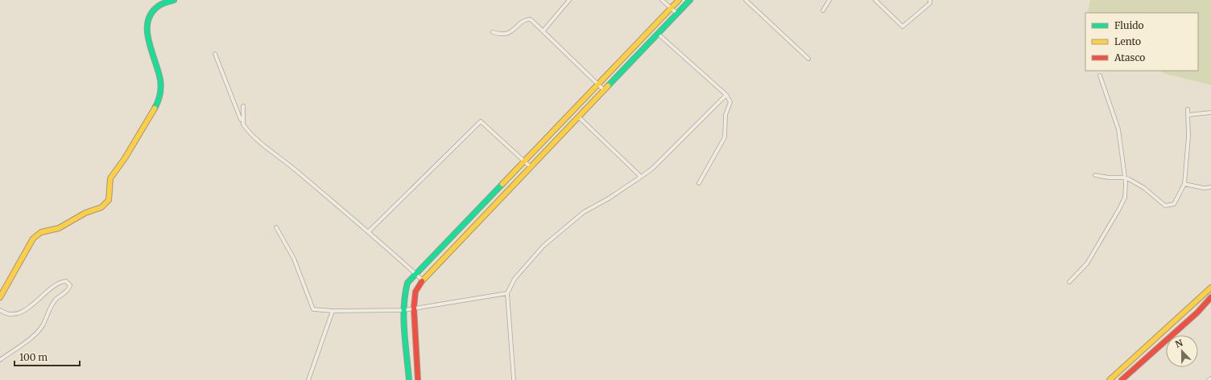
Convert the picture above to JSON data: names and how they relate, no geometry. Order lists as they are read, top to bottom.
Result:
{
  "legend": ["Fluido", "Lento", "Atasco"],
  "scale_bar": "100 m",
  "north": "top"
}
